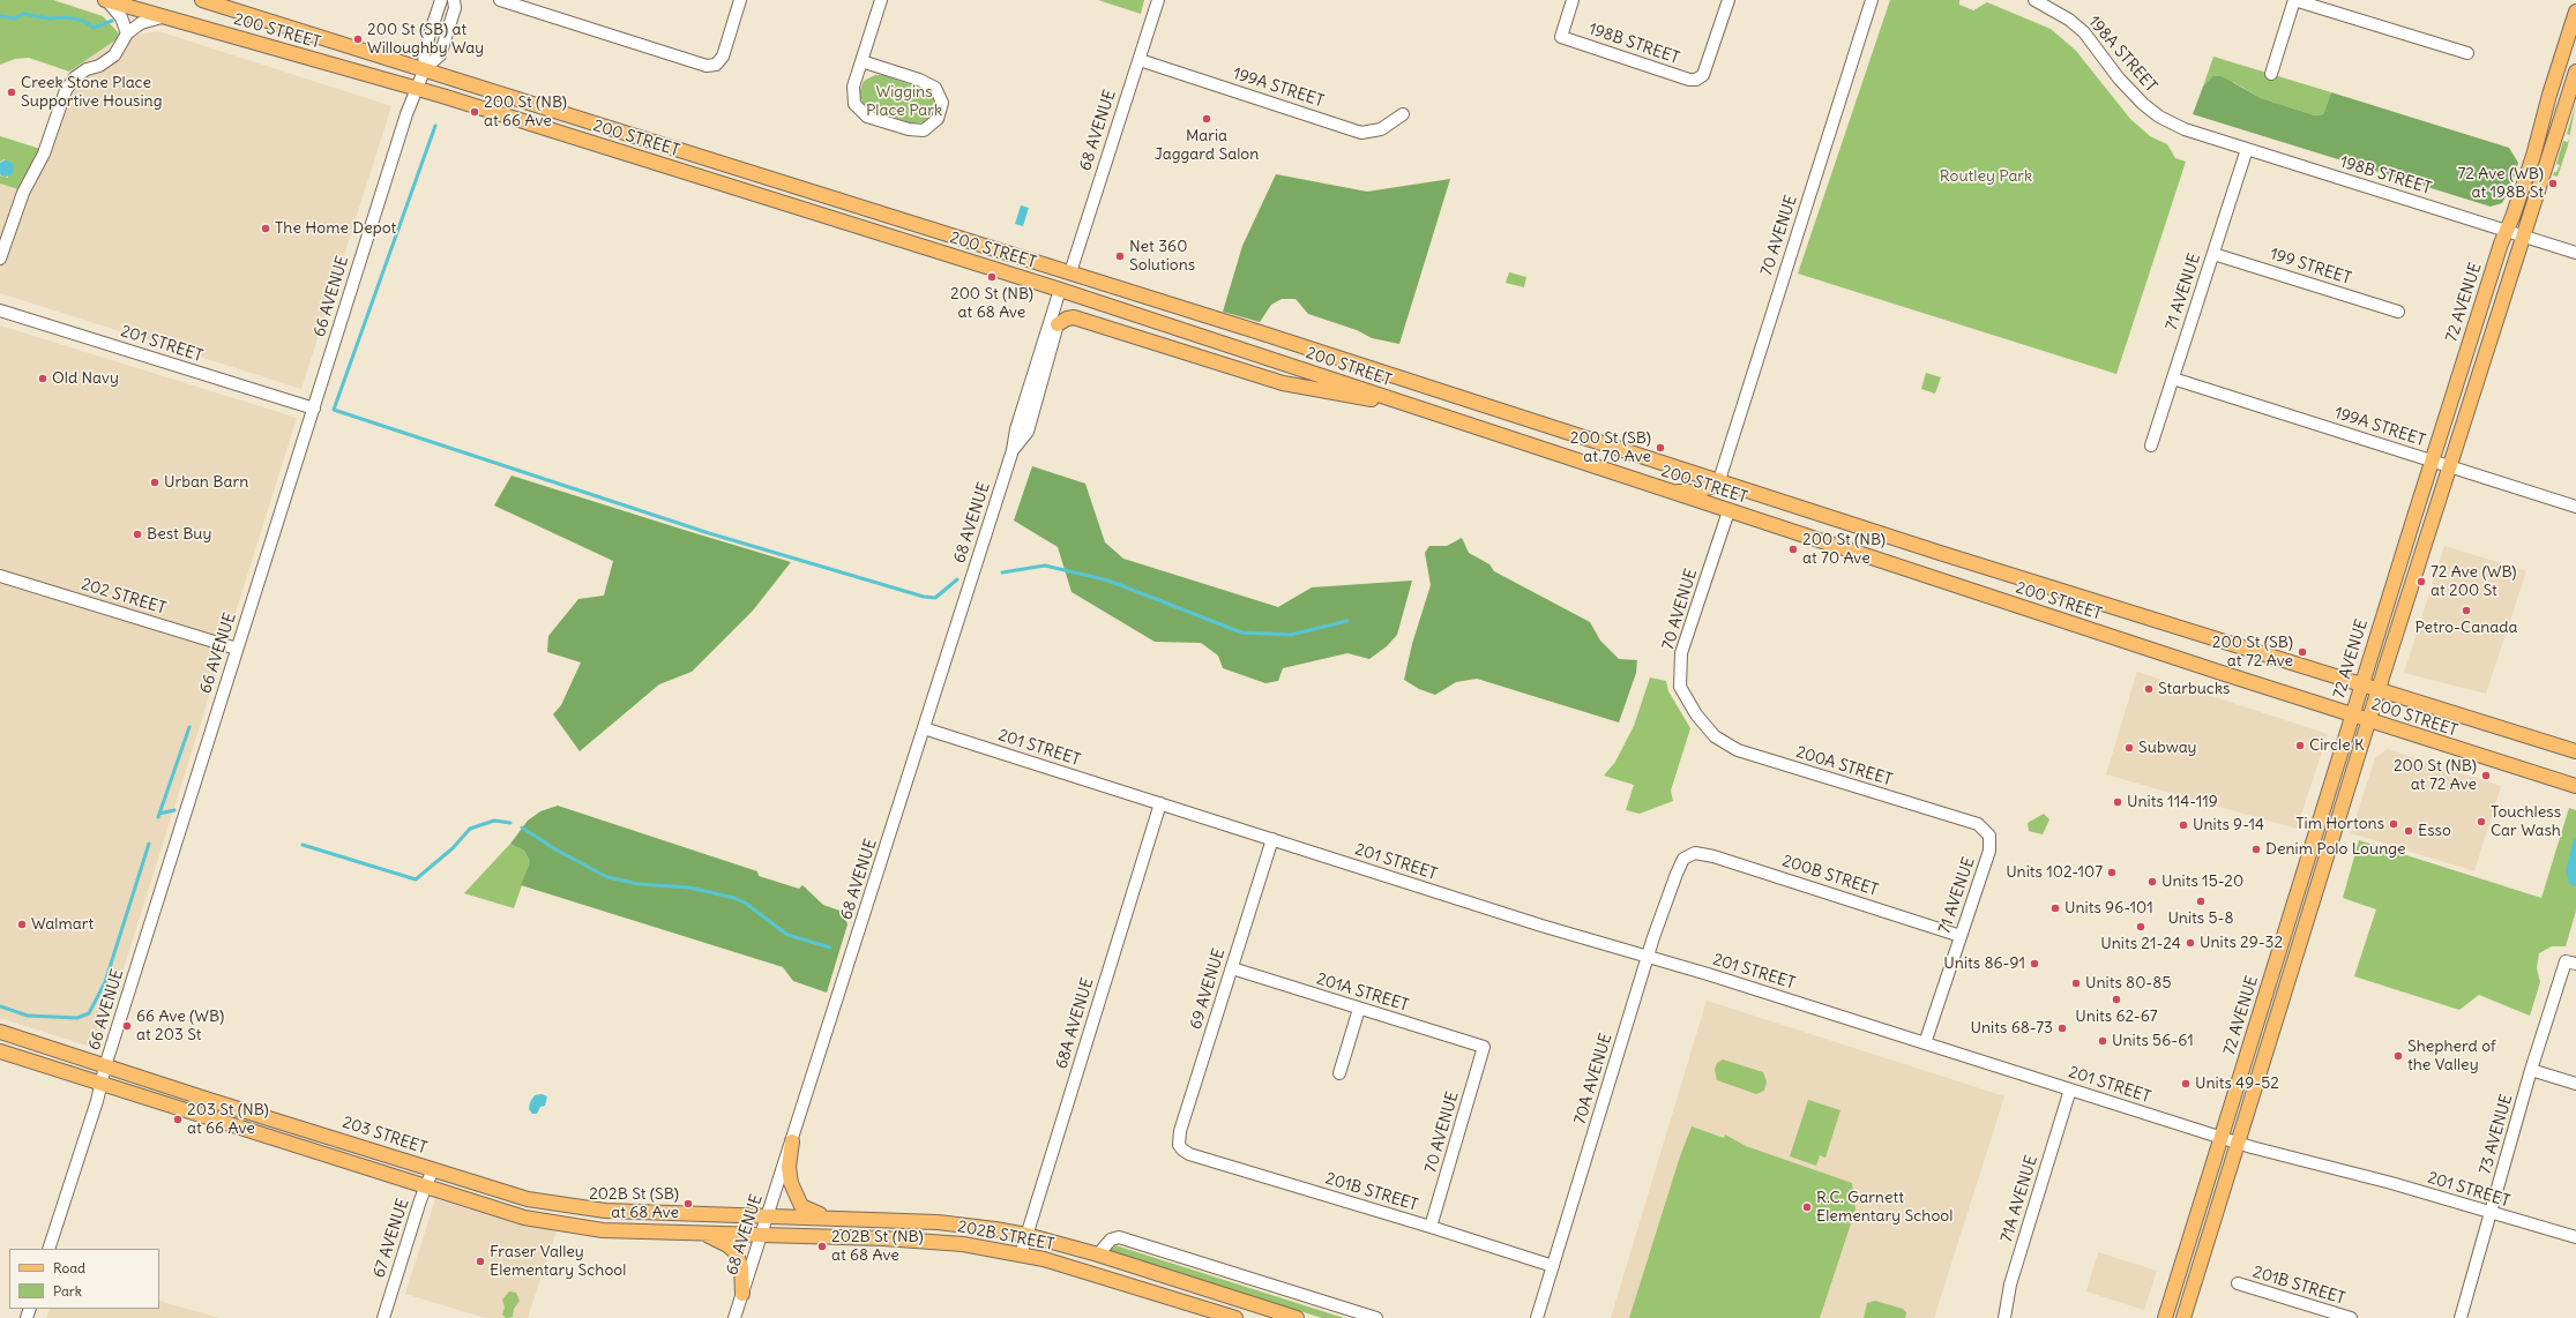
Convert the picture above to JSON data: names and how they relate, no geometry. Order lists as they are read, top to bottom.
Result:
{
  "streets": {
    "main road": [
      "200 STREET",
      "72 AVENUE",
      "203 STREET",
      "202B STREET"
    ],
    "street": [
      "198B STREET",
      "198A STREET",
      "199A STREET",
      "68 AVENUE",
      "70 AVENUE",
      "199 STREET",
      "71 AVENUE",
      "66 AVENUE",
      "201 STREET",
      "202 STREET",
      "200A STREET",
      "200B STREET",
      "69 AVENUE",
      "201A STREET",
      "68A AVENUE",
      "70A AVENUE",
      "73 AVENUE",
      "201B STREET",
      "71A AVENUE",
      "67 AVENUE"
    ]
  },
  "crossings": [
    ["200 STREET", "68 AVENUE"],
    ["200 STREET", "70 AVENUE"],
    ["200 STREET", "66 AVENUE"],
    ["200 STREET", "72 AVENUE"],
    ["198B STREET", "198A STREET"],
    ["198B STREET", "71 AVENUE"],
    ["198B STREET", "72 AVENUE"],
    ["199A STREET", "68 AVENUE"],
    ["199A STREET", "71 AVENUE"],
    ["199A STREET", "72 AVENUE"],
    ["68 AVENUE", "201 STREET"],
    ["68 AVENUE", "203 STREET"],
    ["68 AVENUE", "202B STREET"],
    ["70 AVENUE", "200A STREET"],
    ["70 AVENUE", "201A STREET"],
    ["70 AVENUE", "201B STREET"],
    ["199 STREET", "71 AVENUE"],
    ["71 AVENUE", "201 STREET"],
    ["71 AVENUE", "200A STREET"],
    ["71 AVENUE", "200B STREET"],
    ["66 AVENUE", "201 STREET"],
    ["66 AVENUE", "202 STREET"],
    ["66 AVENUE", "203 STREET"],
    ["72 AVENUE", "201 STREET"],
    ["201 STREET", "69 AVENUE"],
    ["201 STREET", "68A AVENUE"],
    ["201 STREET", "70A AVENUE"],
    ["201 STREET", "73 AVENUE"],
    ["201 STREET", "71A AVENUE"],
    ["200B STREET", "70A AVENUE"],
    ["69 AVENUE", "201A STREET"],
    ["69 AVENUE", "201B STREET"],
    ["68A AVENUE", "202B STREET"],
    ["70A AVENUE", "201B STREET"],
    ["203 STREET", "202B STREET"],
    ["203 STREET", "67 AVENUE"]
  ],
  "parks": ["Wiggins Place Park", "Routley Park"],
  "places": [
    "200 St (SB) at Willoughby Way",
    "Creek Stone Place Supportive Housing",
    "200 St (NB) at 66 Ave",
    "Maria Jaggard Salon",
    "72 Ave (WB) at 198B St",
    "The Home Depot",
    "Net 360 Solutions",
    "200 St (NB) at 68 Ave",
    "Old Navy",
    "200 St (SB) at 70 Ave",
    "Urban Barn",
    "Best Buy",
    "200 St (NB) at 70 Ave",
    "72 Ave (WB) at 200 St",
    "Petro-Canada",
    "200 St (SB) at 72 Ave",
    "Starbucks",
    "Circle K",
    "Subway",
    "200 St (NB) at 72 Ave",
    "Units 114-119",
    "Touchless Car Wash",
    "Tim Hortons",
    "Units 9-14",
    "Esso",
    "Denim Polo Lounge",
    "Units 102-107",
    "Units 15-20",
    "Units 5-8",
    "Units 96-101",
    "Walmart",
    "Units 21-24",
    "Units 29-32",
    "Units 86-91",
    "Units 80-85",
    "Units 62-67",
    "66 Ave (WB) at 203 St",
    "Units 68-73",
    "Units 56-61",
    "Shepherd of the Valley",
    "Units 49-52",
    "203 St (NB) at 66 Ave",
    "202B St (SB) at 68 Ave",
    "R.C. Garnett Elementary School",
    "202B St (NB) at 68 Ave",
    "Fraser Valley Elementary School"
  ],
  "legend": ["Road", "Park"]
}
